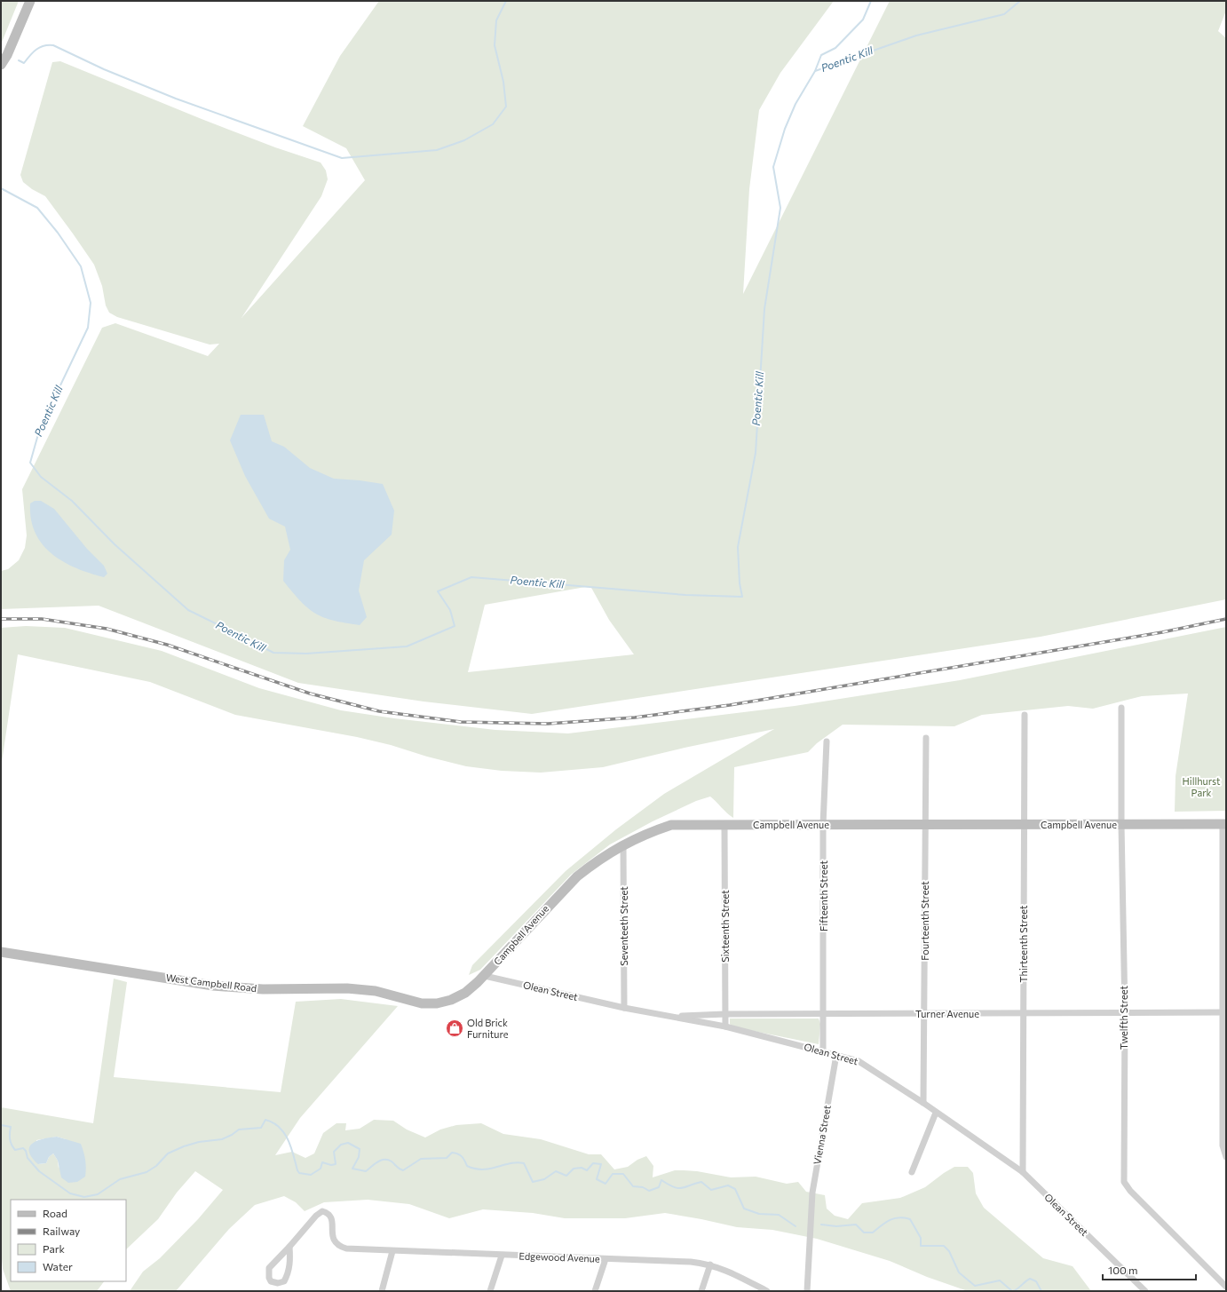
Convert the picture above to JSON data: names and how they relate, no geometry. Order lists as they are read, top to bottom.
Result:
{
  "streets": {
    "street": [
      "Campbell Avenue",
      "Fifteenth Street",
      "Fourteenth Street",
      "Seventeeth Street",
      "Sixteenth Street",
      "Thirteenth Street",
      "West Campbell Road",
      "Olean Street",
      "Turner Avenue",
      "Twelfth Street",
      "Vienna Street",
      "Edgewood Avenue"
    ]
  },
  "crossings": [
    ["Campbell Avenue", "Fifteenth Street"],
    ["Campbell Avenue", "Fourteenth Street"],
    ["Campbell Avenue", "Seventeeth Street"],
    ["Campbell Avenue", "Sixteenth Street"],
    ["Campbell Avenue", "Thirteenth Street"],
    ["Campbell Avenue", "West Campbell Road"],
    ["Campbell Avenue", "Olean Street"],
    ["Campbell Avenue", "Twelfth Street"],
    ["Fifteenth Street", "Olean Street"],
    ["Fifteenth Street", "Turner Avenue"],
    ["Fourteenth Street", "Olean Street"],
    ["Fourteenth Street", "Turner Avenue"],
    ["Seventeeth Street", "Olean Street"],
    ["Sixteenth Street", "Olean Street"],
    ["Sixteenth Street", "Turner Avenue"],
    ["Thirteenth Street", "Olean Street"],
    ["Thirteenth Street", "Turner Avenue"],
    ["Olean Street", "Turner Avenue"],
    ["Olean Street", "Vienna Street"],
    ["Turner Avenue", "Twelfth Street"]
  ],
  "water": ["Poentic Kill"],
  "parks": ["Hillhurst Park"],
  "places": {
    "shop": ["Old Brick Furniture"]
  },
  "legend": [
    "Road",
    "Railway",
    "Park",
    "Water"
  ],
  "scale_bar": "100 m"
}
